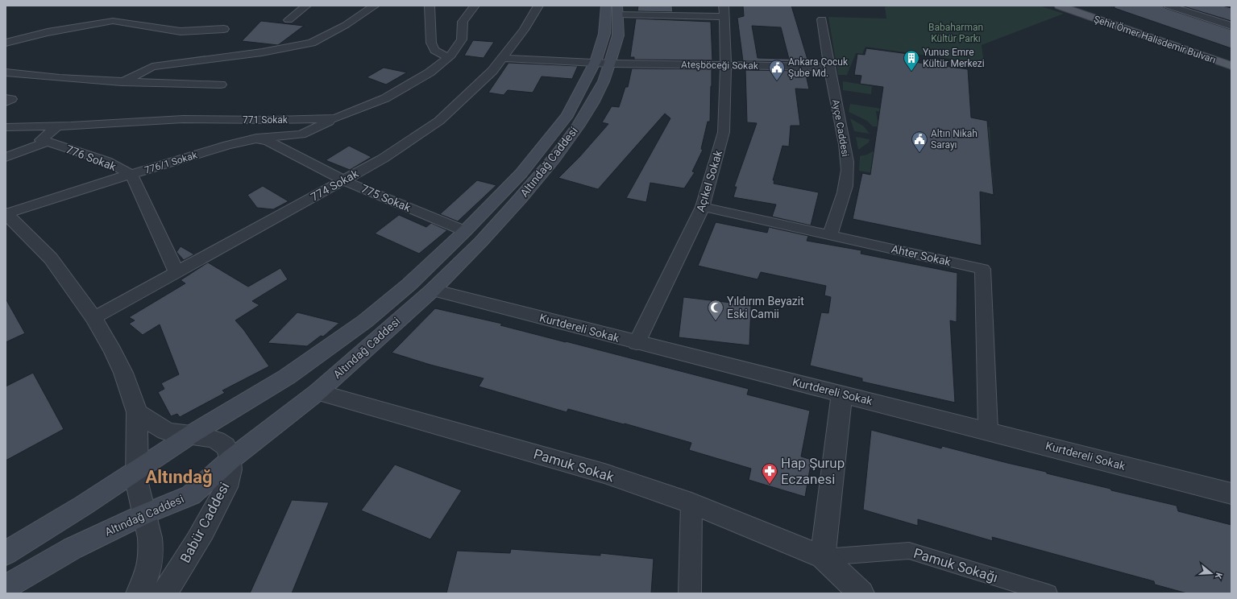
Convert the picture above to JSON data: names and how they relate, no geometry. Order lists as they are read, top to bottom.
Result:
{
  "streets": {
    "main road": ["Şehit Ömer Halisdemir Bulvarı", "Altındağ Caddesi"],
    "street": [
      "Ateşböceği Sokak",
      "771 Sokak",
      "Ayçe Caddesi",
      "776 Sokak",
      "776/1 Sokak",
      "Açıkel Sokak",
      "774 Sokak",
      "775 Sokak",
      "Ahter Sokak",
      "Kurtdereli Sokak",
      "Pamuk Sokak",
      "Babür Caddesi",
      "Pamuk Sokağı"
    ]
  },
  "crossings": [
    ["Ateşböceği Sokak", "Ayçe Caddesi"],
    ["Ateşböceği Sokak", "Altındağ Caddesi"],
    ["Ateşböceği Sokak", "Açıkel Sokak"],
    ["Ateşböceği Sokak", "774 Sokak"],
    ["771 Sokak", "776/1 Sokak"],
    ["Ayçe Caddesi", "Ahter Sokak"],
    ["776 Sokak", "776/1 Sokak"],
    ["Altındağ Caddesi", "775 Sokak"],
    ["Altındağ Caddesi", "Kurtdereli Sokak"],
    ["Altındağ Caddesi", "Pamuk Sokak"],
    ["Altındağ Caddesi", "Babür Caddesi"],
    ["776/1 Sokak", "775 Sokak"],
    ["Açıkel Sokak", "Ahter Sokak"],
    ["Açıkel Sokak", "Kurtdereli Sokak"],
    ["774 Sokak", "775 Sokak"],
    ["Ahter Sokak", "Kurtdereli Sokak"],
    ["Pamuk Sokak", "Pamuk Sokağı"]
  ],
  "districts": ["Altındağ"],
  "parks": ["Babaharman Kültür Parkı"],
  "places": {
    "building": ["Yunus Emre Kültür Merkezi"],
    "public building": ["Ankara Çocuk Şube Md.", "Altın Nikah Sarayı"],
    "mosque": ["Yıldırım Beyazit Eski Camii"],
    "pharmacy": ["Hap Şurup Eczanesi"]
  },
  "north": "right"
}
